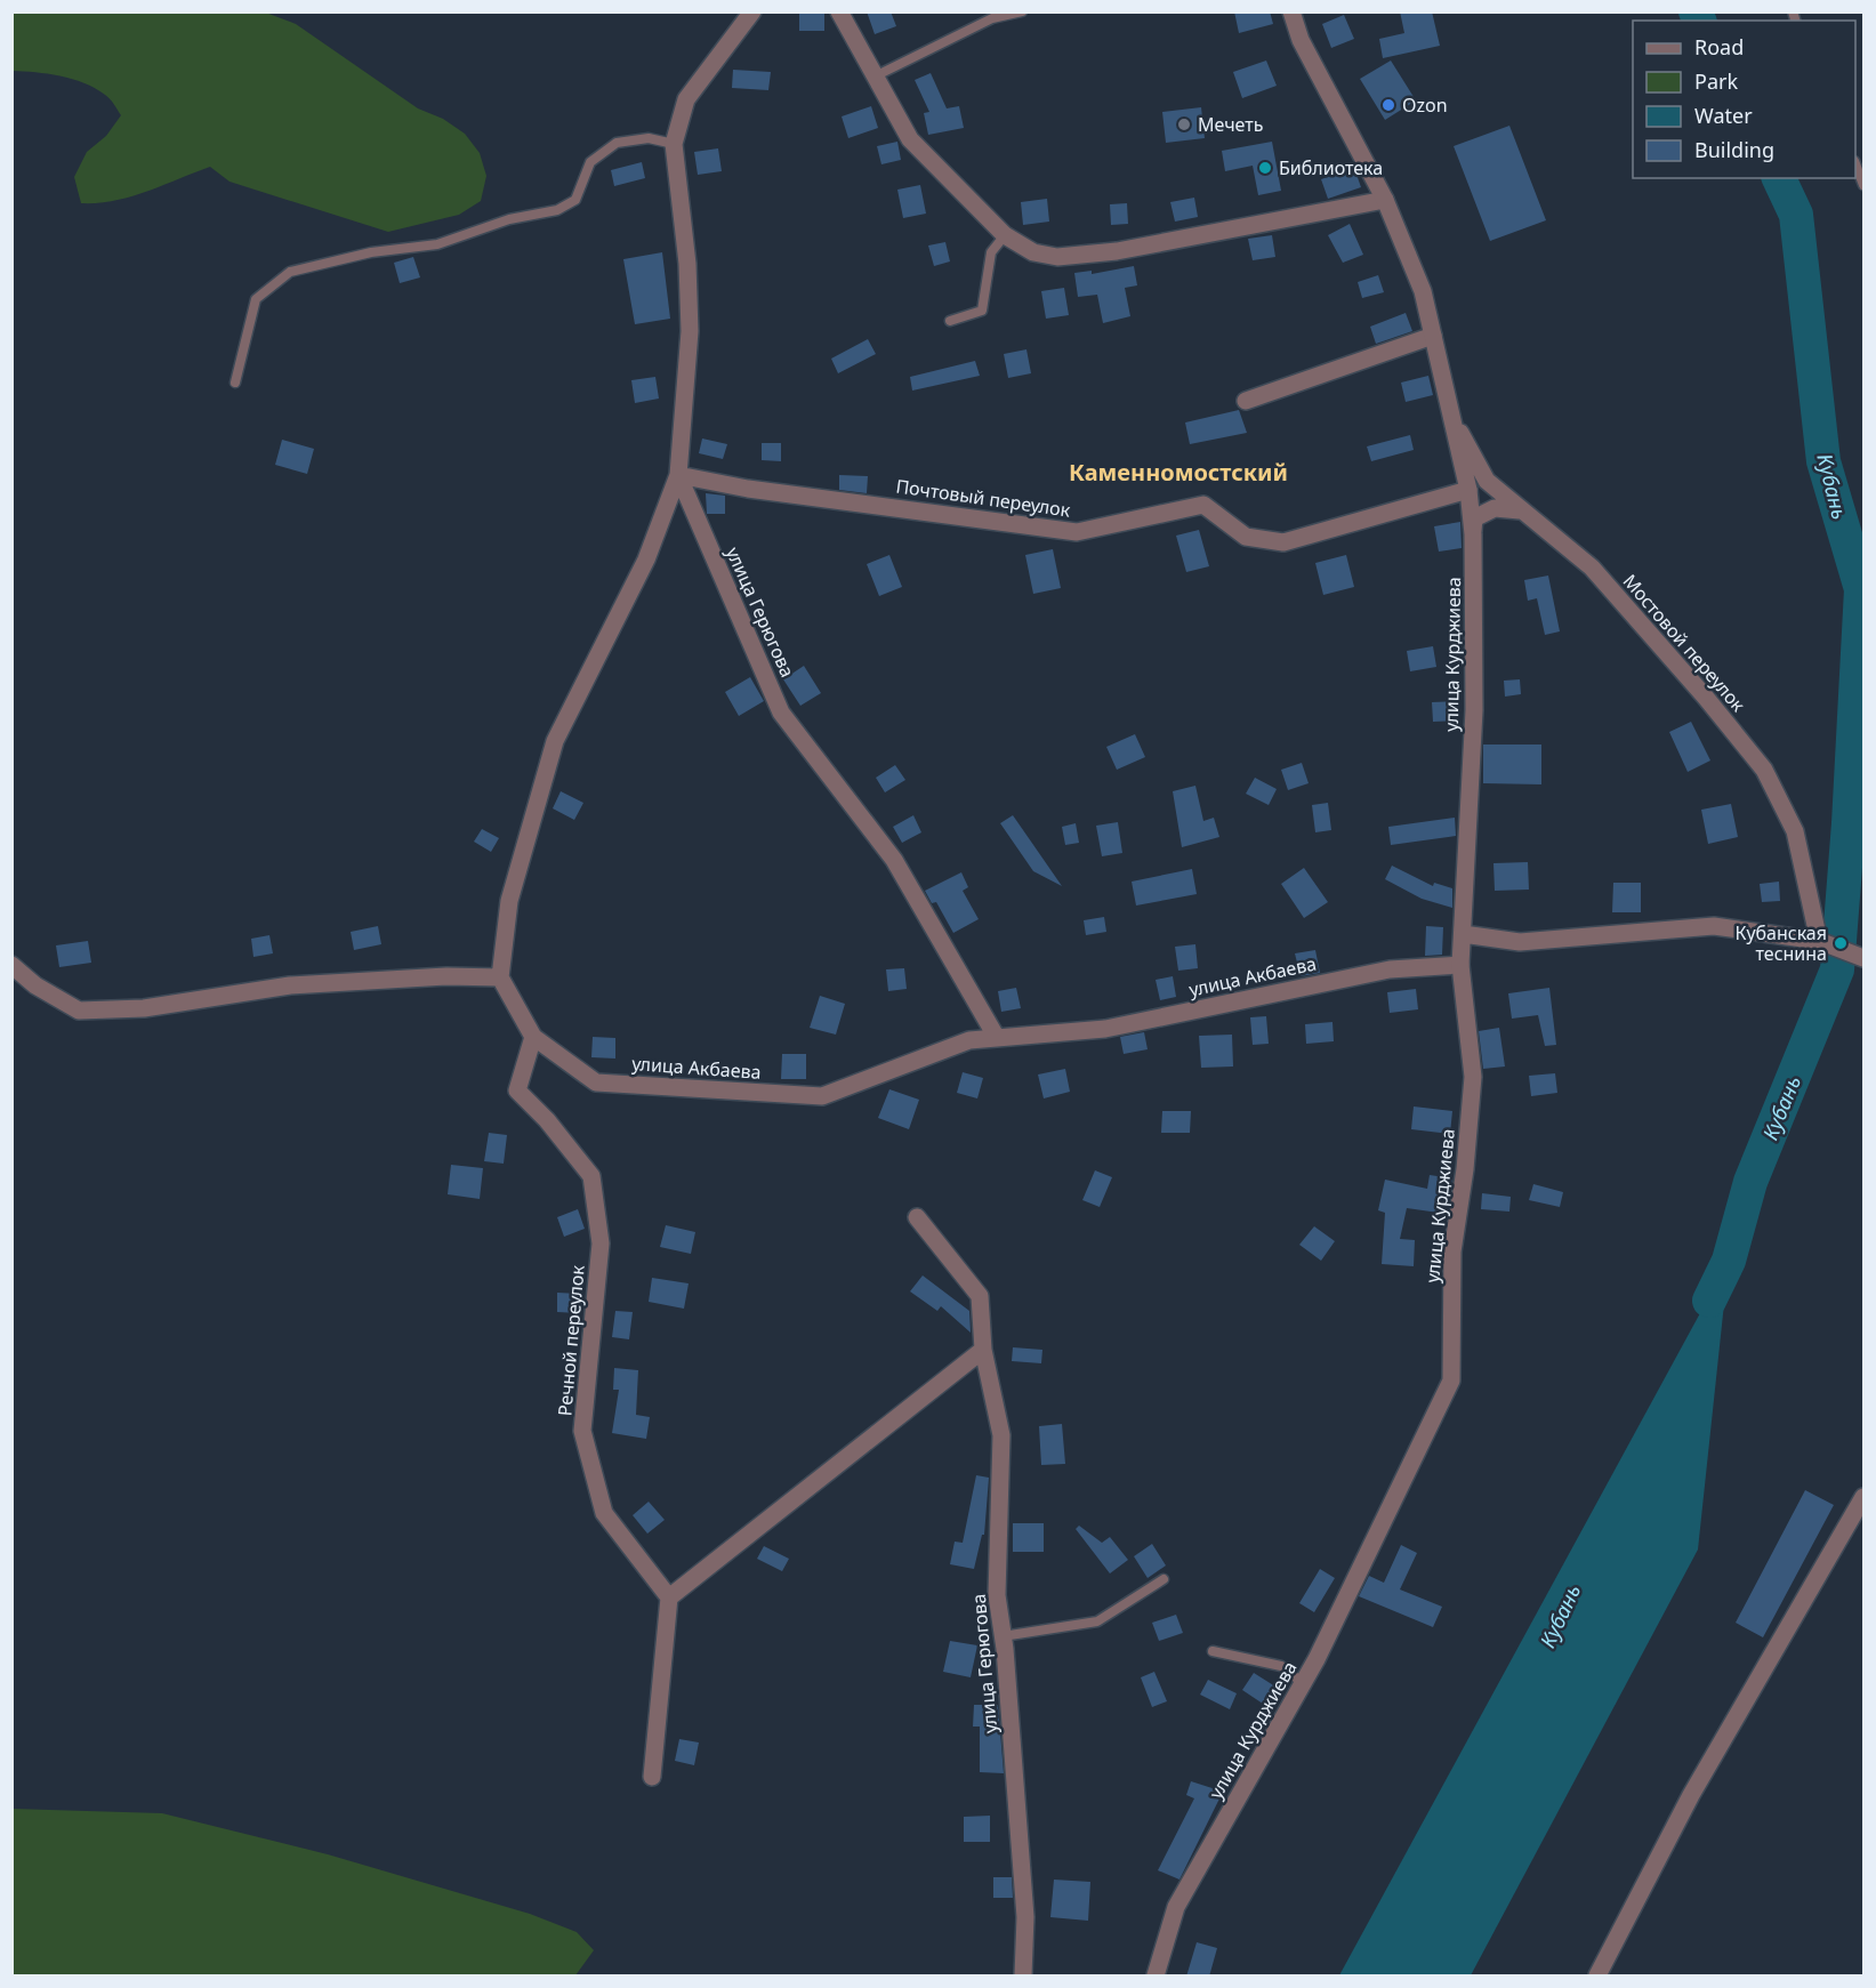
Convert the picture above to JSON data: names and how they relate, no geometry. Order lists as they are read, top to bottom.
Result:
{
  "streets": {
    "street": [
      "Почтовый переулок",
      "улица Герюгова",
      "Мостовой переулок",
      "улица Курджиева",
      "улица Акбаева",
      "Речной переулок"
    ]
  },
  "crossings": [
    ["Почтовый переулок", "улица Герюгова"],
    ["Почтовый переулок", "улица Курджиева"],
    ["улица Герюгова", "улица Акбаева"],
    ["Мостовой переулок", "улица Курджиева"],
    ["улица Курджиева", "улица Акбаева"],
    ["улица Акбаева", "Речной переулок"]
  ],
  "districts": ["Каменномостский"],
  "water": ["Кубань"],
  "places": [
    "Ozon",
    "Мечеть",
    "Библиотека",
    "Кубанская теснина"
  ],
  "legend": [
    "Road",
    "Park",
    "Water",
    "Building"
  ]
}
